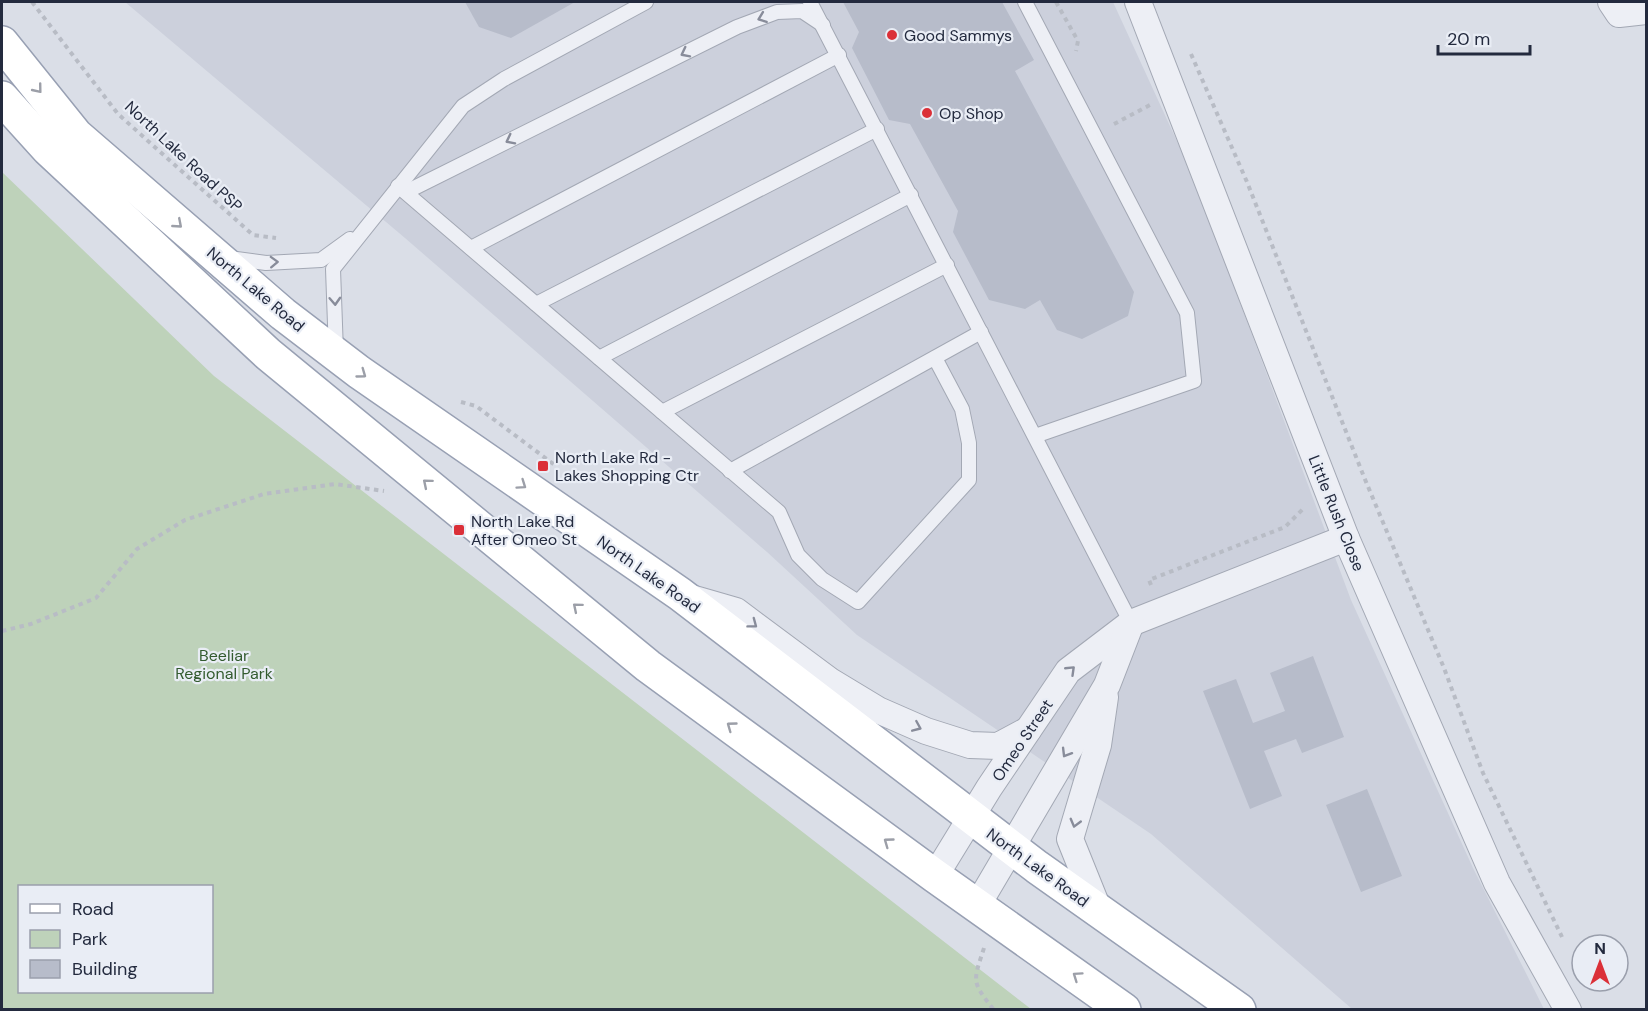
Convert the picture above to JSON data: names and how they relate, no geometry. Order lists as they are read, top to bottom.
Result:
{
  "streets": {
    "main road": ["North Lake Road"],
    "street": ["Little Rush Close", "Omeo Street"],
    "path": ["North Lake Road PSP"]
  },
  "crossings": [
    ["North Lake Road", "Omeo Street"],
    ["Little Rush Close", "Omeo Street"]
  ],
  "parks": ["Beeliar Regional Park"],
  "places": {
    "other": ["Good Sammys", "Op Shop"],
    "transit": ["North Lake Rd - Lakes Shopping Ctr", "North Lake Rd After Omeo St"]
  },
  "legend": ["Road", "Park", "Building"],
  "scale_bar": "20 m",
  "north": "top"
}
